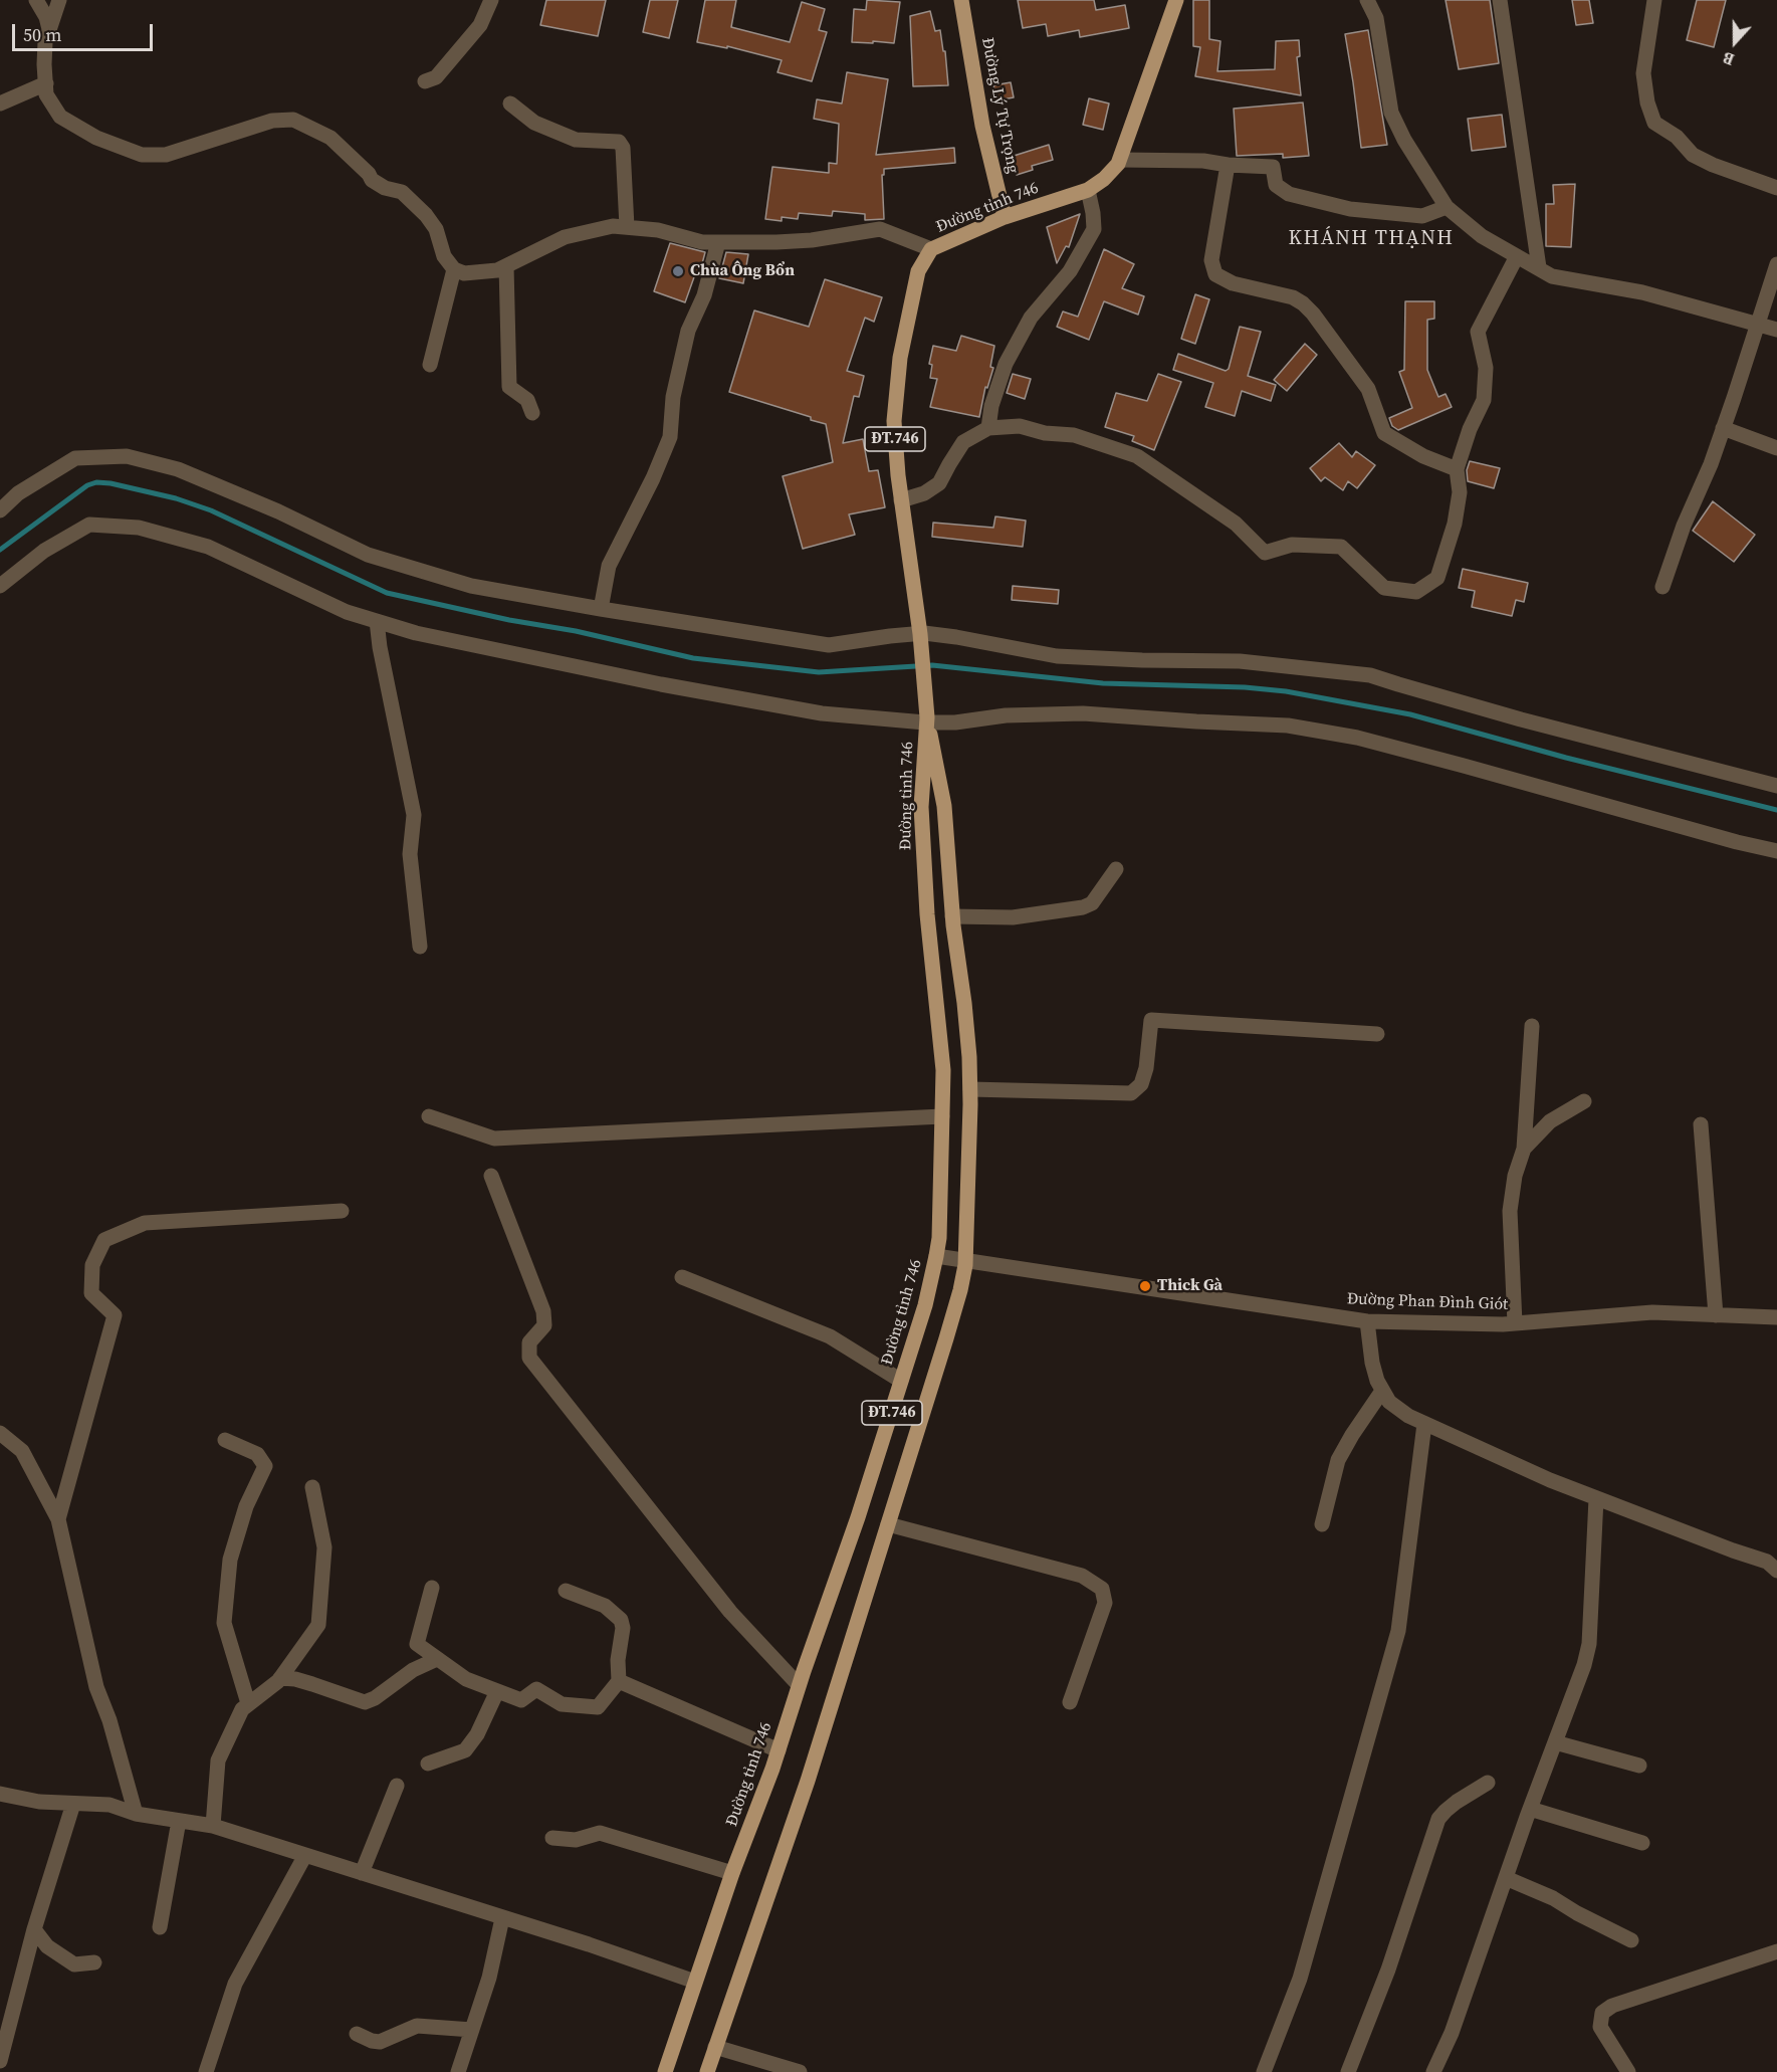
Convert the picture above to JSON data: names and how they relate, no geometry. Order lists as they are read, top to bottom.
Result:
{
  "streets": {
    "main road": ["Đường Lý Tự Trọng", "Đường tỉnh 746", "ĐT.746"],
    "street": ["Đường Phan Đình Giót"]
  },
  "crossings": [
    ["Đường Lý Tự Trọng", "Đường tỉnh 746"],
    ["Đường tỉnh 746", "ĐT.746"],
    ["Đường tỉnh 746", "Đường Phan Đình Giót"]
  ],
  "districts": ["KHÁNH THẠNH"],
  "places": ["Chùa Ông Bổn", "Thick Gà"],
  "scale_bar": "50 m",
  "north": "bottom"
}
